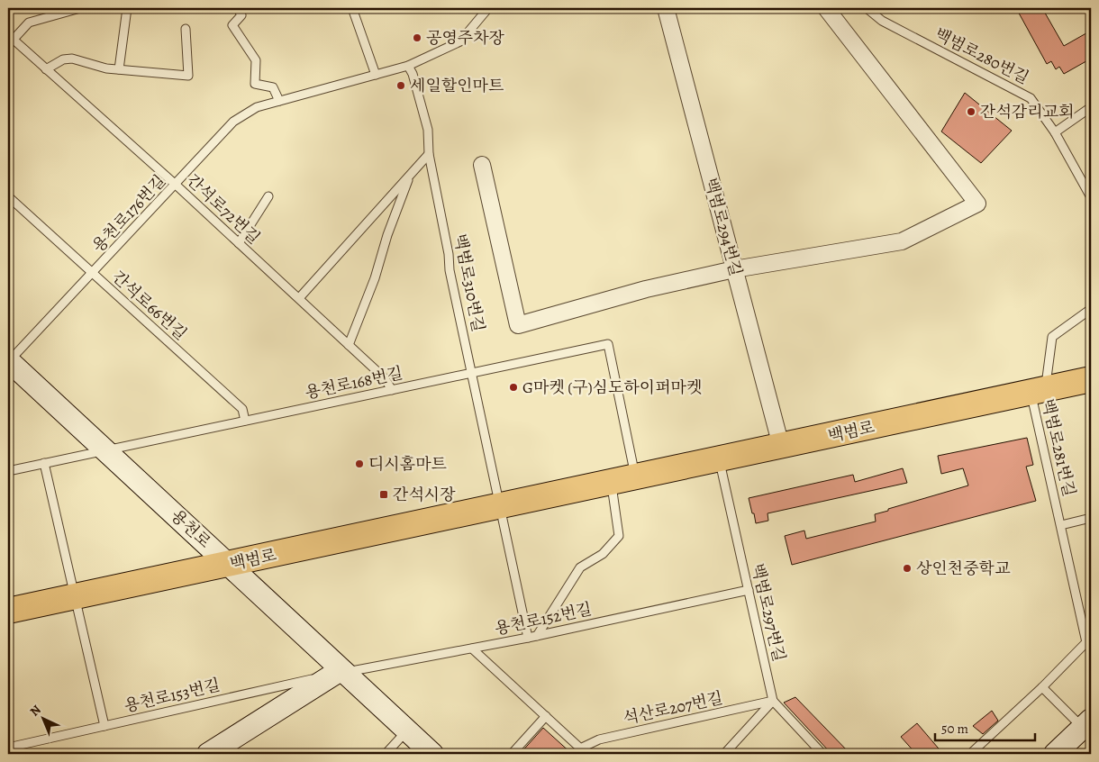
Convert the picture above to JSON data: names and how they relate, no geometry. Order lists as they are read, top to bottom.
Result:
{
  "streets": {
    "main road": ["백범로"],
    "street": ["백범로294번길", "용천로"],
    "lane": [
      "백범로280번길",
      "간석로72번길",
      "용천로176번길",
      "백범로310번길",
      "간석로66번길",
      "용천로168번길",
      "백범로281번길",
      "백범로297번길",
      "용천로152번길",
      "용천로153번길",
      "석산로207번길"
    ]
  },
  "crossings": [
    ["간석로72번길", "용천로176번길"],
    ["간석로72번길", "용천로168번길"],
    ["용천로176번길", "백범로310번길"],
    ["용천로176번길", "간석로66번길"],
    ["용천로176번길", "용천로"],
    ["백범로294번길", "백범로"],
    ["백범로310번길", "용천로168번길"],
    ["백범로310번길", "백범로"],
    ["간석로66번길", "용천로168번길"],
    ["용천로168번길", "백범로"],
    ["용천로168번길", "용천로"],
    ["백범로", "백범로281번길"],
    ["백범로", "용천로"],
    ["백범로", "백범로297번길"],
    ["용천로", "용천로152번길"],
    ["용천로", "용천로153번길"],
    ["백범로297번길", "용천로152번길"],
    ["백범로297번길", "석산로207번길"],
    ["용천로152번길", "용천로153번길"],
    ["용천로152번길", "석산로207번길"]
  ],
  "places": {
    "other": [
      "공영주차장",
      "세일할인마트",
      "간석감리교회",
      "G마켓 (구)심도하이퍼마켓",
      "디시홈마트",
      "상인천중학교"
    ],
    "transit": ["간석시장"]
  },
  "scale_bar": "50 m",
  "north": "top left"
}
